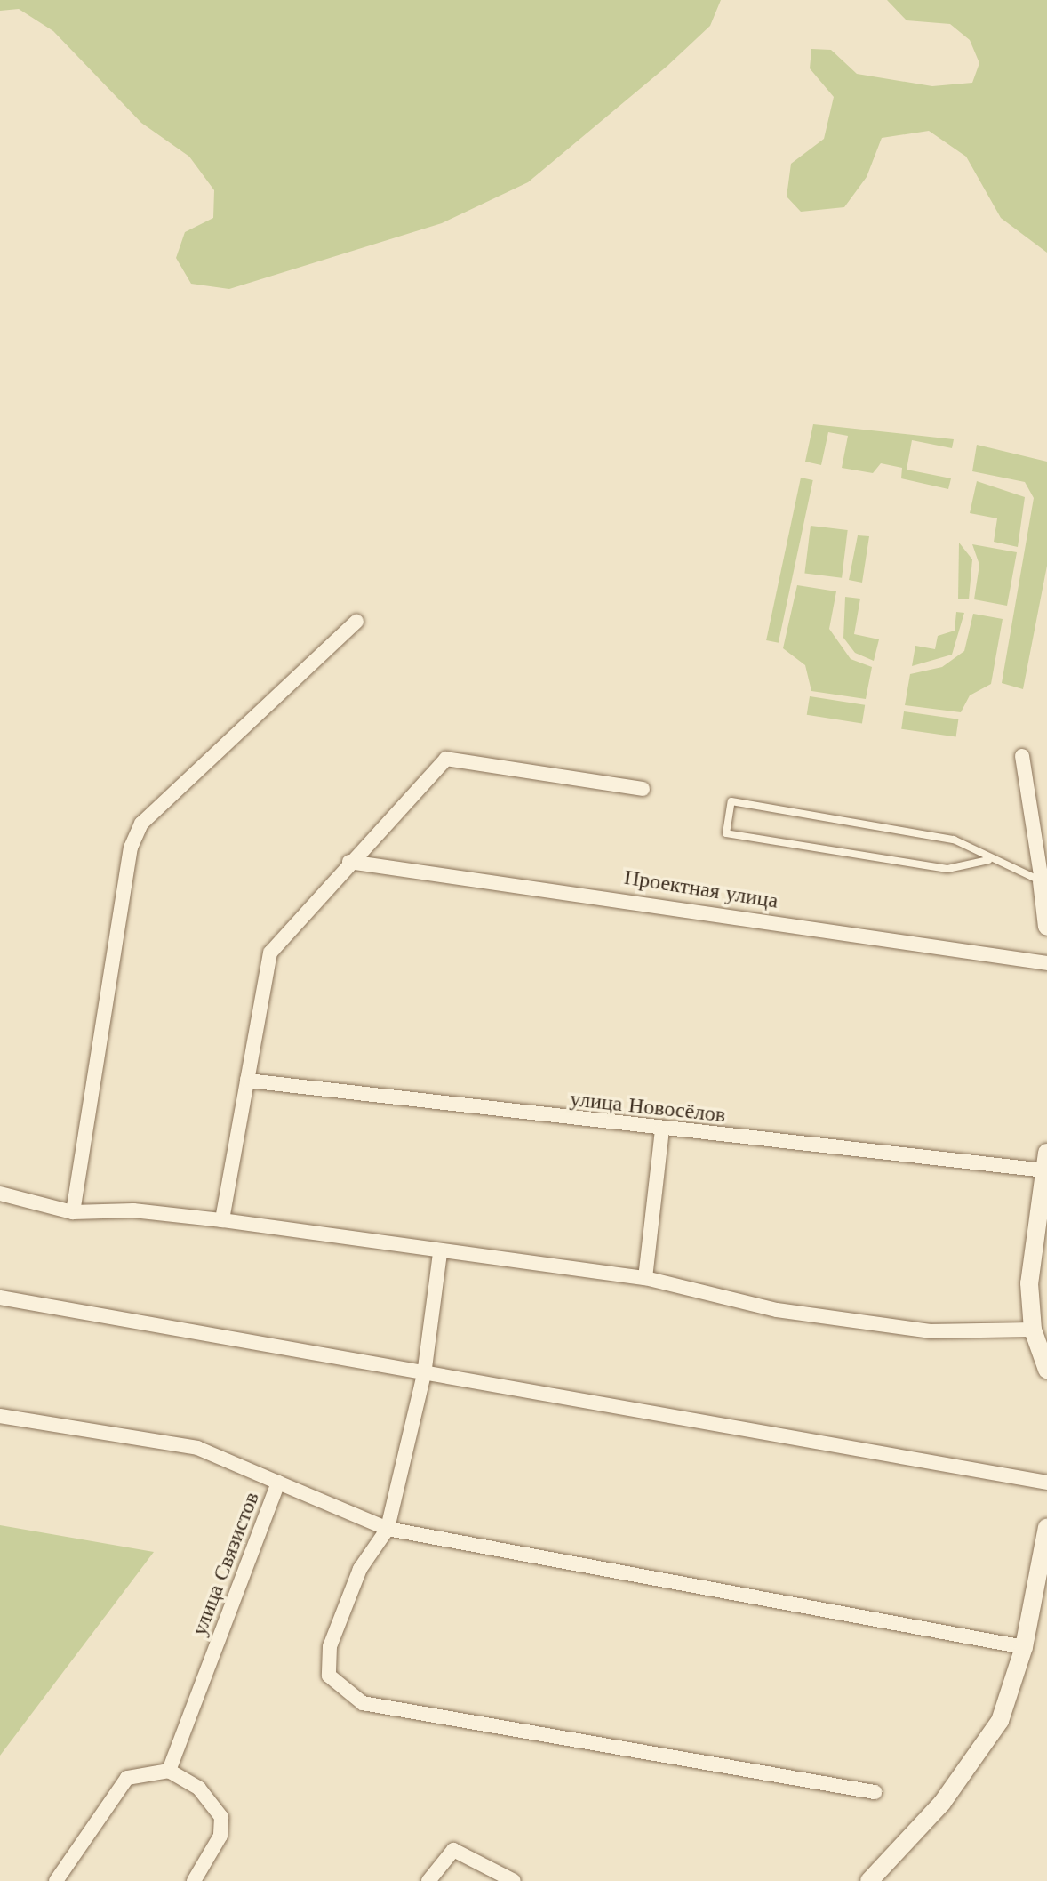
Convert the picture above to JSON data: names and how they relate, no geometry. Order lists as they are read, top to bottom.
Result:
{
  "streets": {
    "street": ["Проектная улица", "улица Новосёлов", "улица Связистов"]
  }
}
